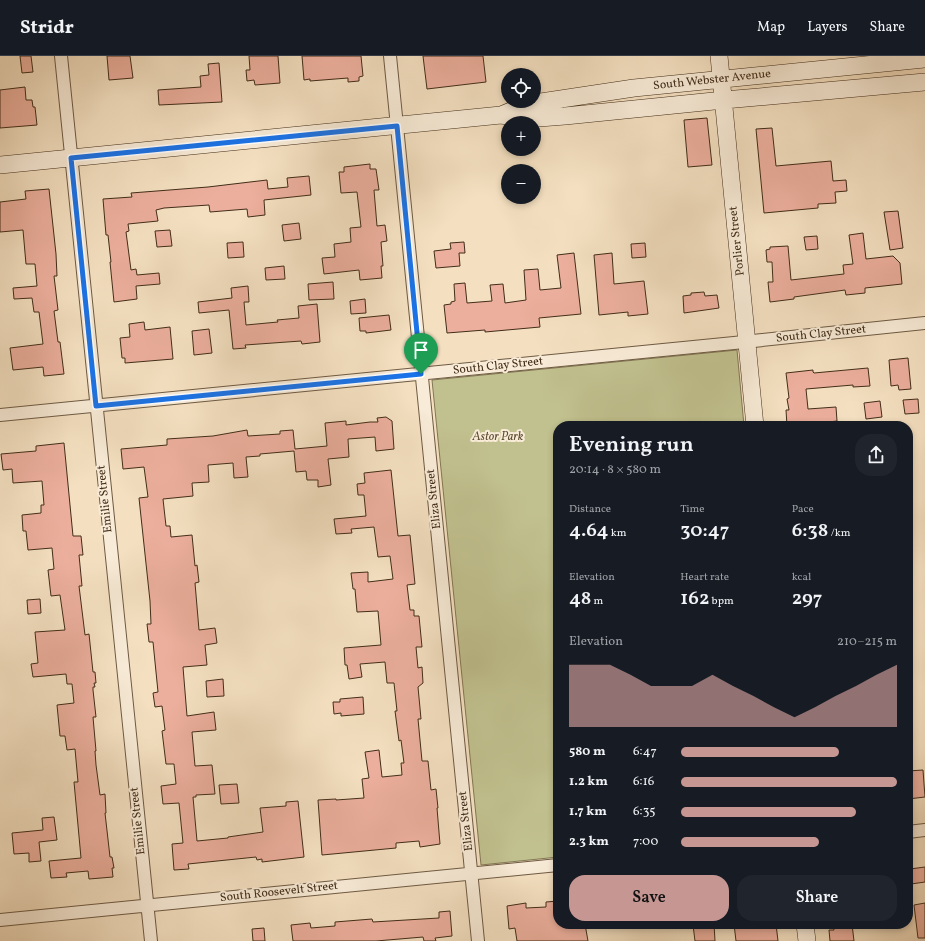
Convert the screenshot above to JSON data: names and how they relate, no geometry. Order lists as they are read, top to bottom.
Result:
{
  "streets": {
    "main road": ["South Webster Avenue", "Porlier Street"],
    "street": [
      "South Clay Street",
      "Emilie Street",
      "Eliza Street",
      "South Roosevelt Street"
    ]
  },
  "crossings": [
    ["South Webster Avenue", "Porlier Street"],
    ["South Webster Avenue", "Emilie Street"],
    ["South Webster Avenue", "Eliza Street"],
    ["Porlier Street", "South Clay Street"],
    ["South Clay Street", "Emilie Street"],
    ["South Clay Street", "Eliza Street"],
    ["Emilie Street", "South Roosevelt Street"],
    ["Eliza Street", "South Roosevelt Street"]
  ],
  "parks": ["Astor Park"],
  "page": {
    "header": "Stridr",
    "nav": ["Map", "Layers", "Share"],
    "map_buttons": ["+", "−"],
    "heading": ["Evening run", "20:14 · 8 × 580 m"],
    "stats": [
      ["Distance", "4.64 km"],
      ["Time", "30:47"],
      ["Pace", "6:38 /km"],
      ["Elevation", "48 m"],
      ["Heart rate", "162 bpm"],
      ["kcal", "297"]
    ],
    "chart": ["Elevation", "210–215 m"],
    "list": [
      {
        "name": "580 m",
        "note": "6:47"
      },
      {
        "name": "1.2 km",
        "note": "6:16"
      },
      {
        "name": "1.7 km",
        "note": "6:35"
      },
      {
        "name": "2.3 km",
        "note": "7:00"
      }
    ],
    "buttons": ["Save", "Share"]
  }
}
